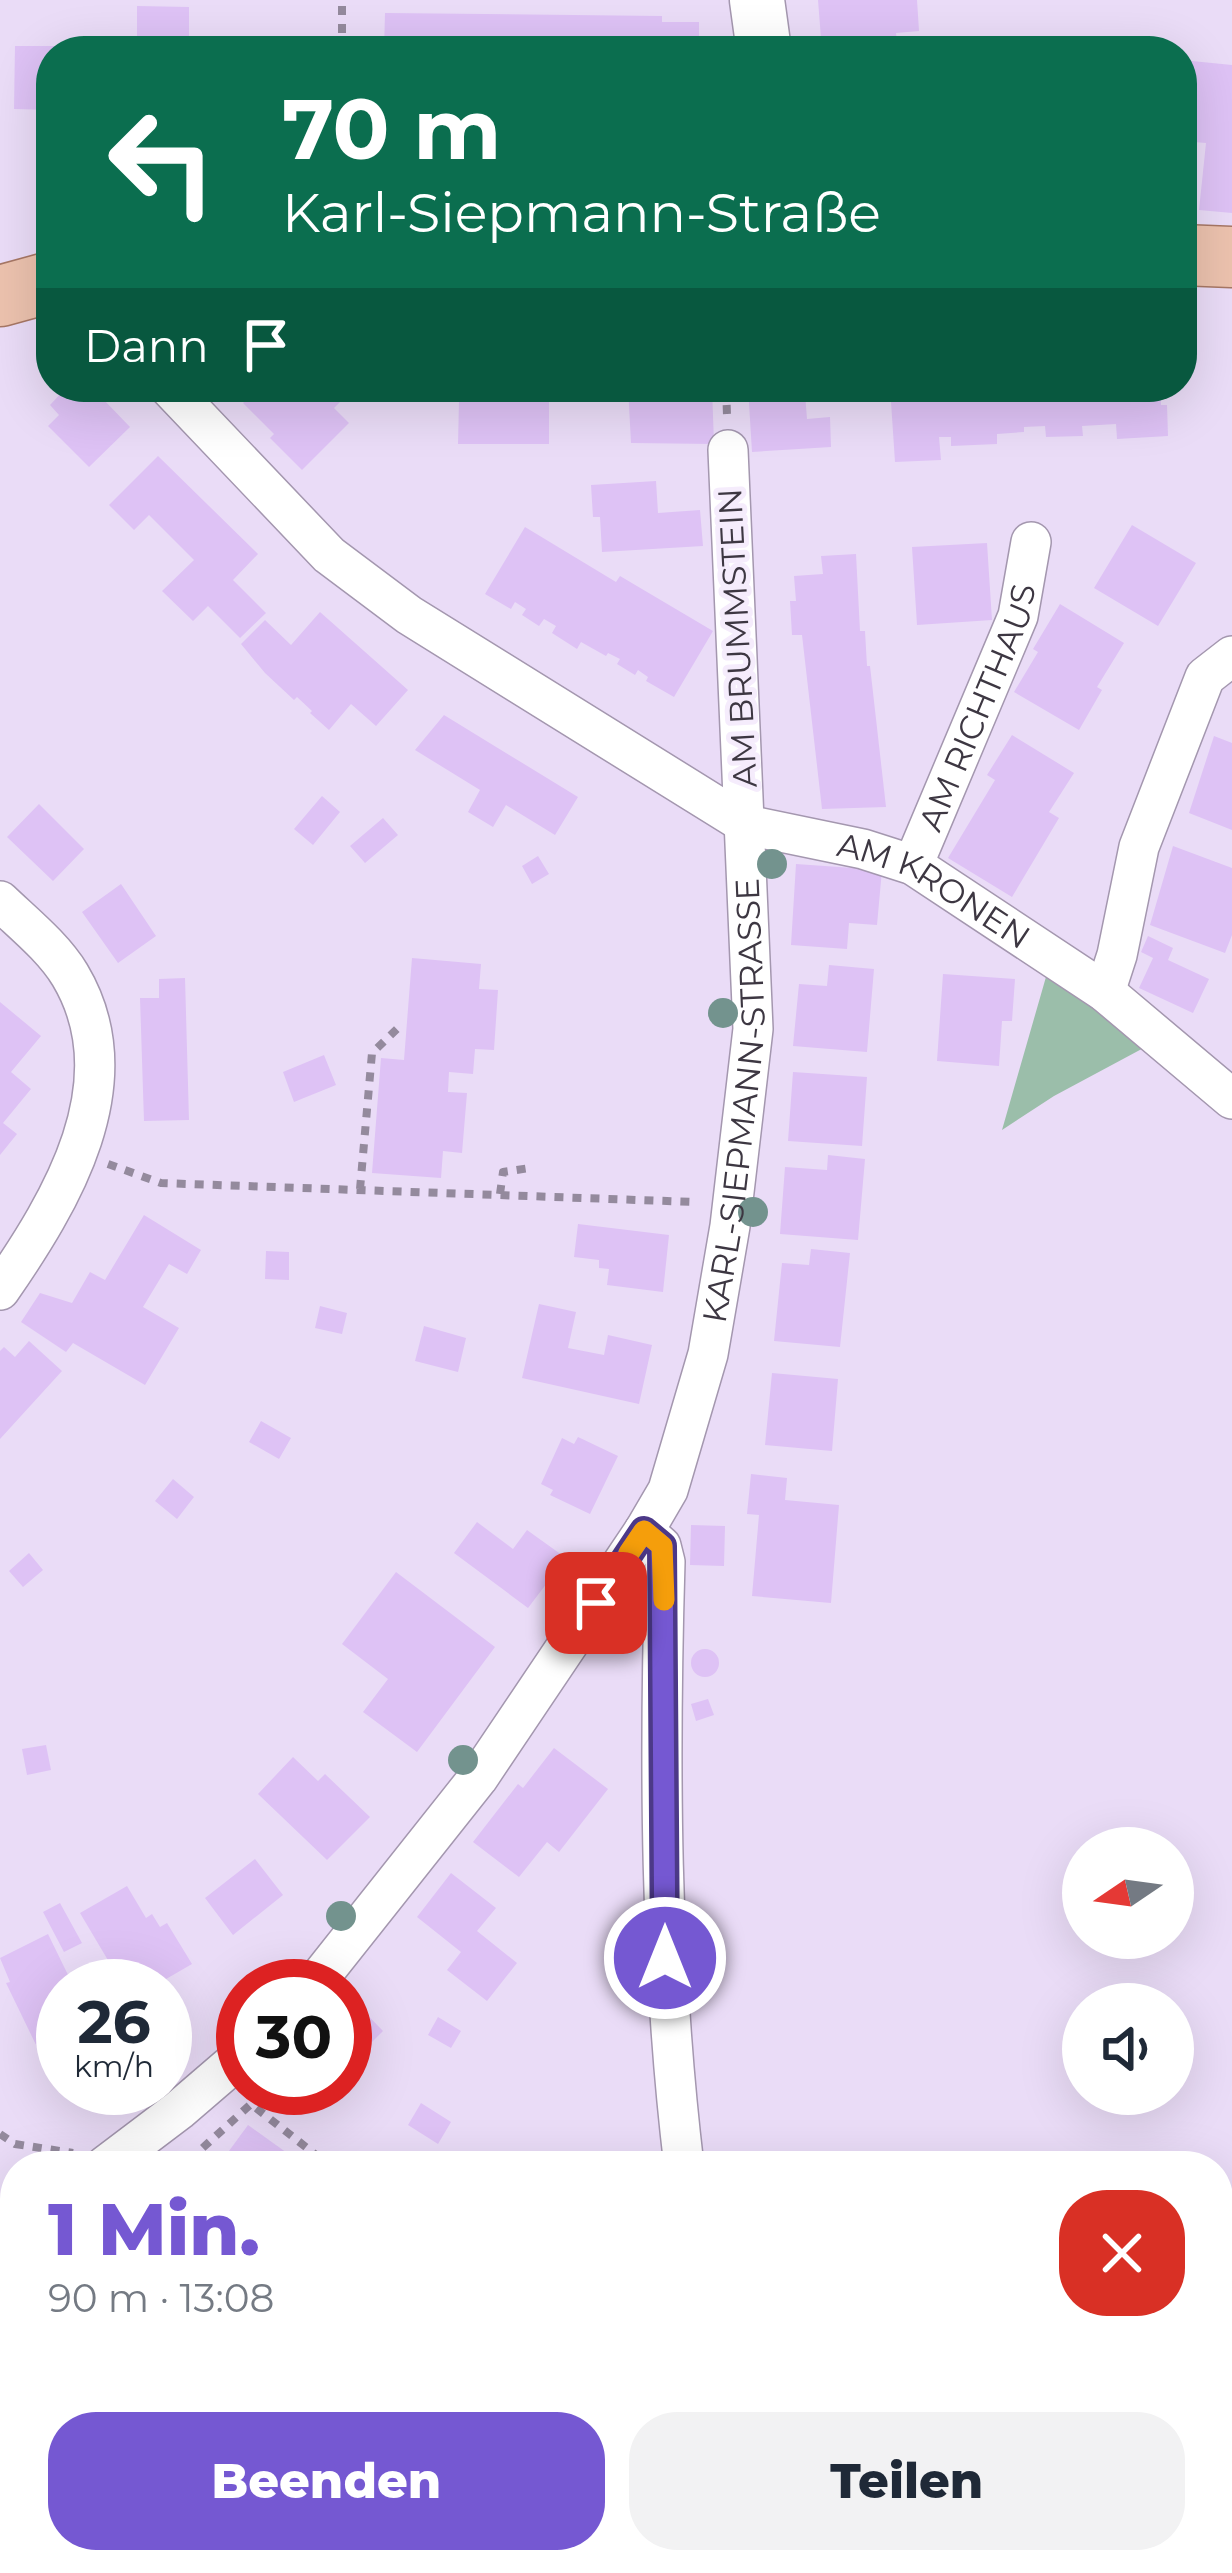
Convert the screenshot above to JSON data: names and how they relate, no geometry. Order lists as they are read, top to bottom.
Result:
{
  "streets": {
    "street": [
      "AM BRUMMSTEIN",
      "AM RICHTHAUS",
      "AM KRONEN",
      "KARL-SIEPMANN-STRASSE"
    ]
  },
  "crossings": [
    ["AM BRUMMSTEIN", "AM KRONEN"],
    ["AM BRUMMSTEIN", "KARL-SIEPMANN-STRASSE"],
    ["AM RICHTHAUS", "AM KRONEN"],
    ["AM KRONEN", "KARL-SIEPMANN-STRASSE"]
  ],
  "north": "left",
  "page": {
    "turn": ["70 m", "Karl-Siepmann-Straße"],
    "then": "Dann",
    "speed": "26 km/h",
    "limit": "30",
    "heading": ["1 Min.", "90 m · 13:08"],
    "buttons": ["Beenden", "Teilen"]
  }
}
